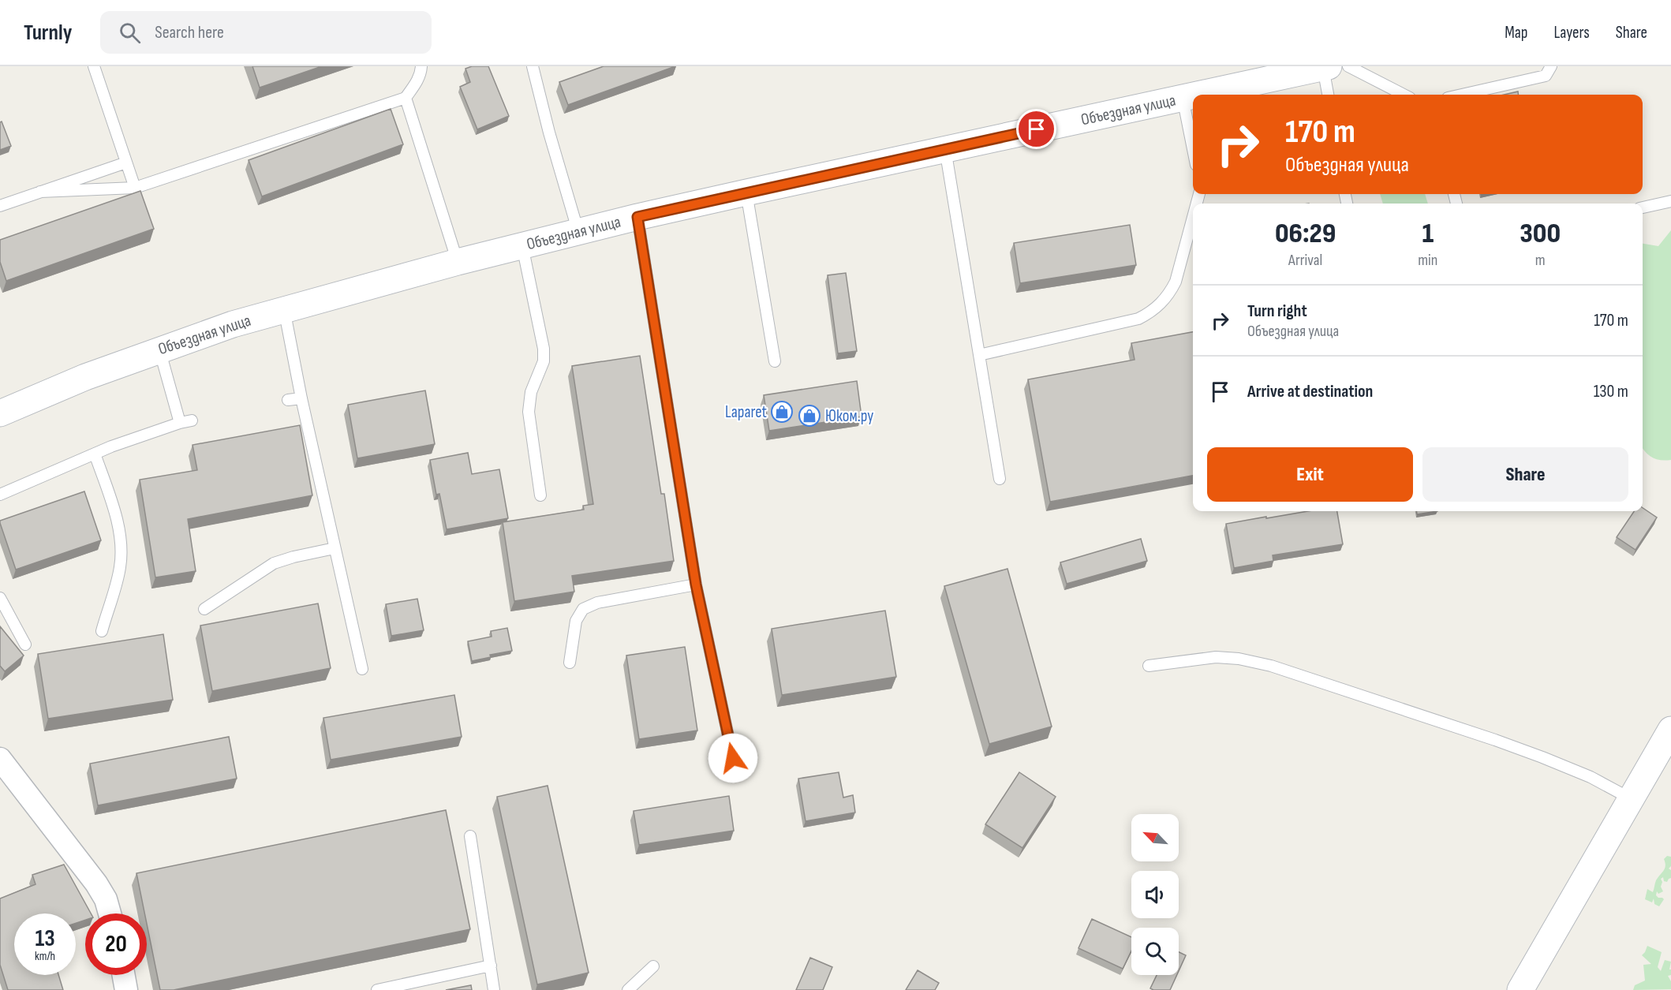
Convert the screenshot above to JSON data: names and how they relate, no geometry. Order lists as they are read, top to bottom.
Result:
{
  "streets": {
    "main road": ["Объездная улица"]
  },
  "places": {
    "shop": ["Laparet", "Юком.ру"]
  },
  "north": "top left",
  "page": {
    "header": "Turnly",
    "search": "Search here",
    "nav": ["Map", "Layers", "Share"],
    "turn": ["170 m", "Объездная улица"],
    "eta": [
      "06:29",
      "Arrival",
      "1",
      "min",
      "300",
      "m"
    ],
    "list": [
      {
        "name": "Turn right",
        "note": "Объездная улица",
        "value": "170 m"
      },
      {
        "name": "Arrive at destination",
        "value": "130 m"
      }
    ],
    "buttons": ["Exit", "Share"],
    "speed": "13 km/h",
    "limit": "20"
  }
}
